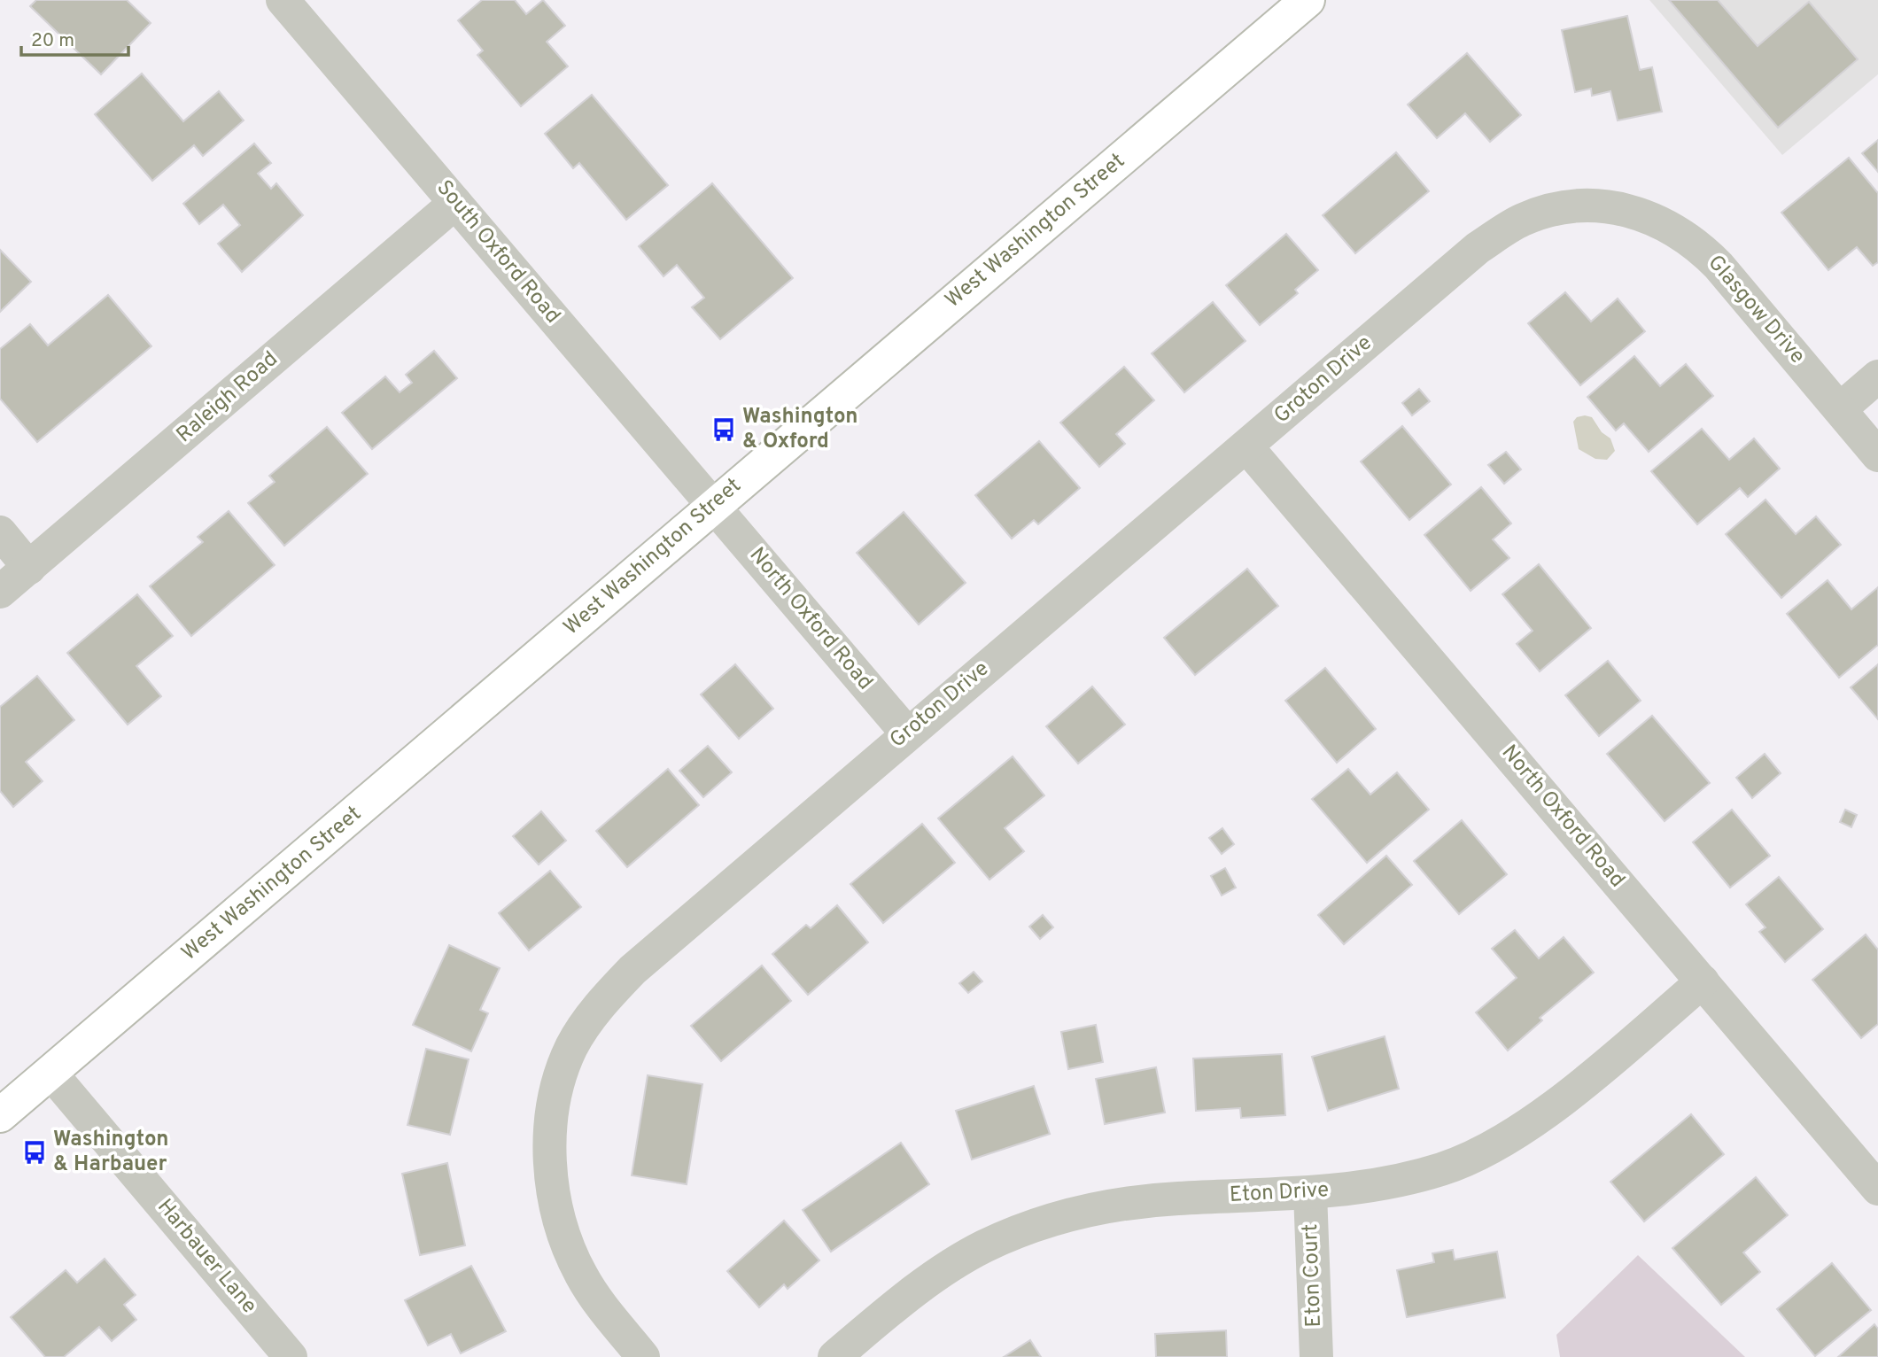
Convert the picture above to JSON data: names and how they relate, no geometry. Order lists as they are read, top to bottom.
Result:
{
  "streets": {
    "street": [
      "West Washington Street",
      "South Oxford Road",
      "Glasgow Drive",
      "Groton Drive",
      "Raleigh Road",
      "North Oxford Road",
      "Eton Drive",
      "Harbauer Lane",
      "Eton Court"
    ]
  },
  "crossings": [
    ["West Washington Street", "South Oxford Road"],
    ["West Washington Street", "North Oxford Road"],
    ["West Washington Street", "Harbauer Lane"],
    ["South Oxford Road", "Raleigh Road"],
    ["South Oxford Road", "North Oxford Road"],
    ["Glasgow Drive", "Groton Drive"],
    ["Groton Drive", "North Oxford Road"],
    ["North Oxford Road", "Eton Drive"],
    ["Eton Drive", "Eton Court"]
  ],
  "places": {
    "bus stop": ["Washington & Oxford", "Washington & Harbauer"]
  },
  "scale_bar": "20 m"
}
